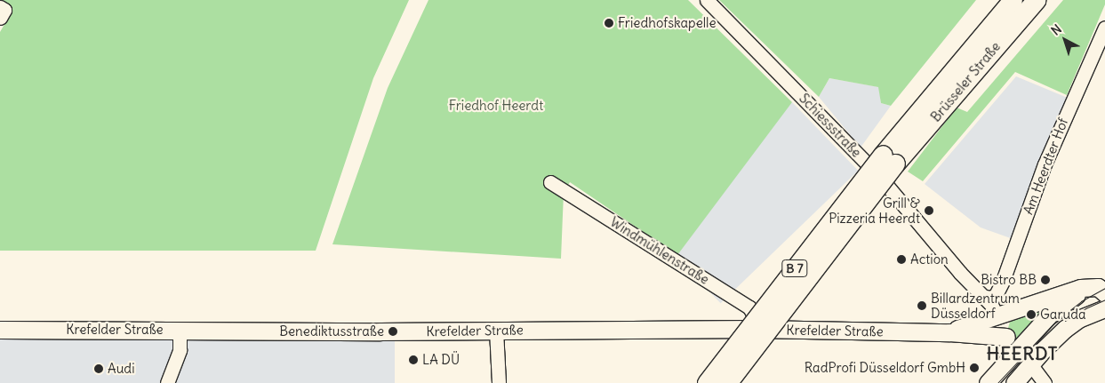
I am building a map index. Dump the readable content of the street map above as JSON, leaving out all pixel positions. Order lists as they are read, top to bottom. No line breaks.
{"streets":{"highway":["Brüsseler Straße","B 7"],"main road":["Krefelder Straße"],"street":["Schiessstraße","Am Heerdter Hof","Windmühlenstraße"]},"crossings":[["Brüsseler Straße","B 7"],["Schiessstraße","Am Heerdter Hof"],["Schiessstraße","Krefelder Straße"],["Am Heerdter Hof","Krefelder Straße"],["Windmühlenstraße","Krefelder Straße"]],"districts":["HEERDT"],"parks":["Friedhof Heerdt"],"places":["Friedhofskapelle","Grill & Pizzeria Heerdt","Action","Bistro BB","Billardzentrum Düsseldorf","Garuda","Benediktusstraße","LA DÜ","RadProfi Düsseldorf GmbH","Audi"],"north":"top left"}
